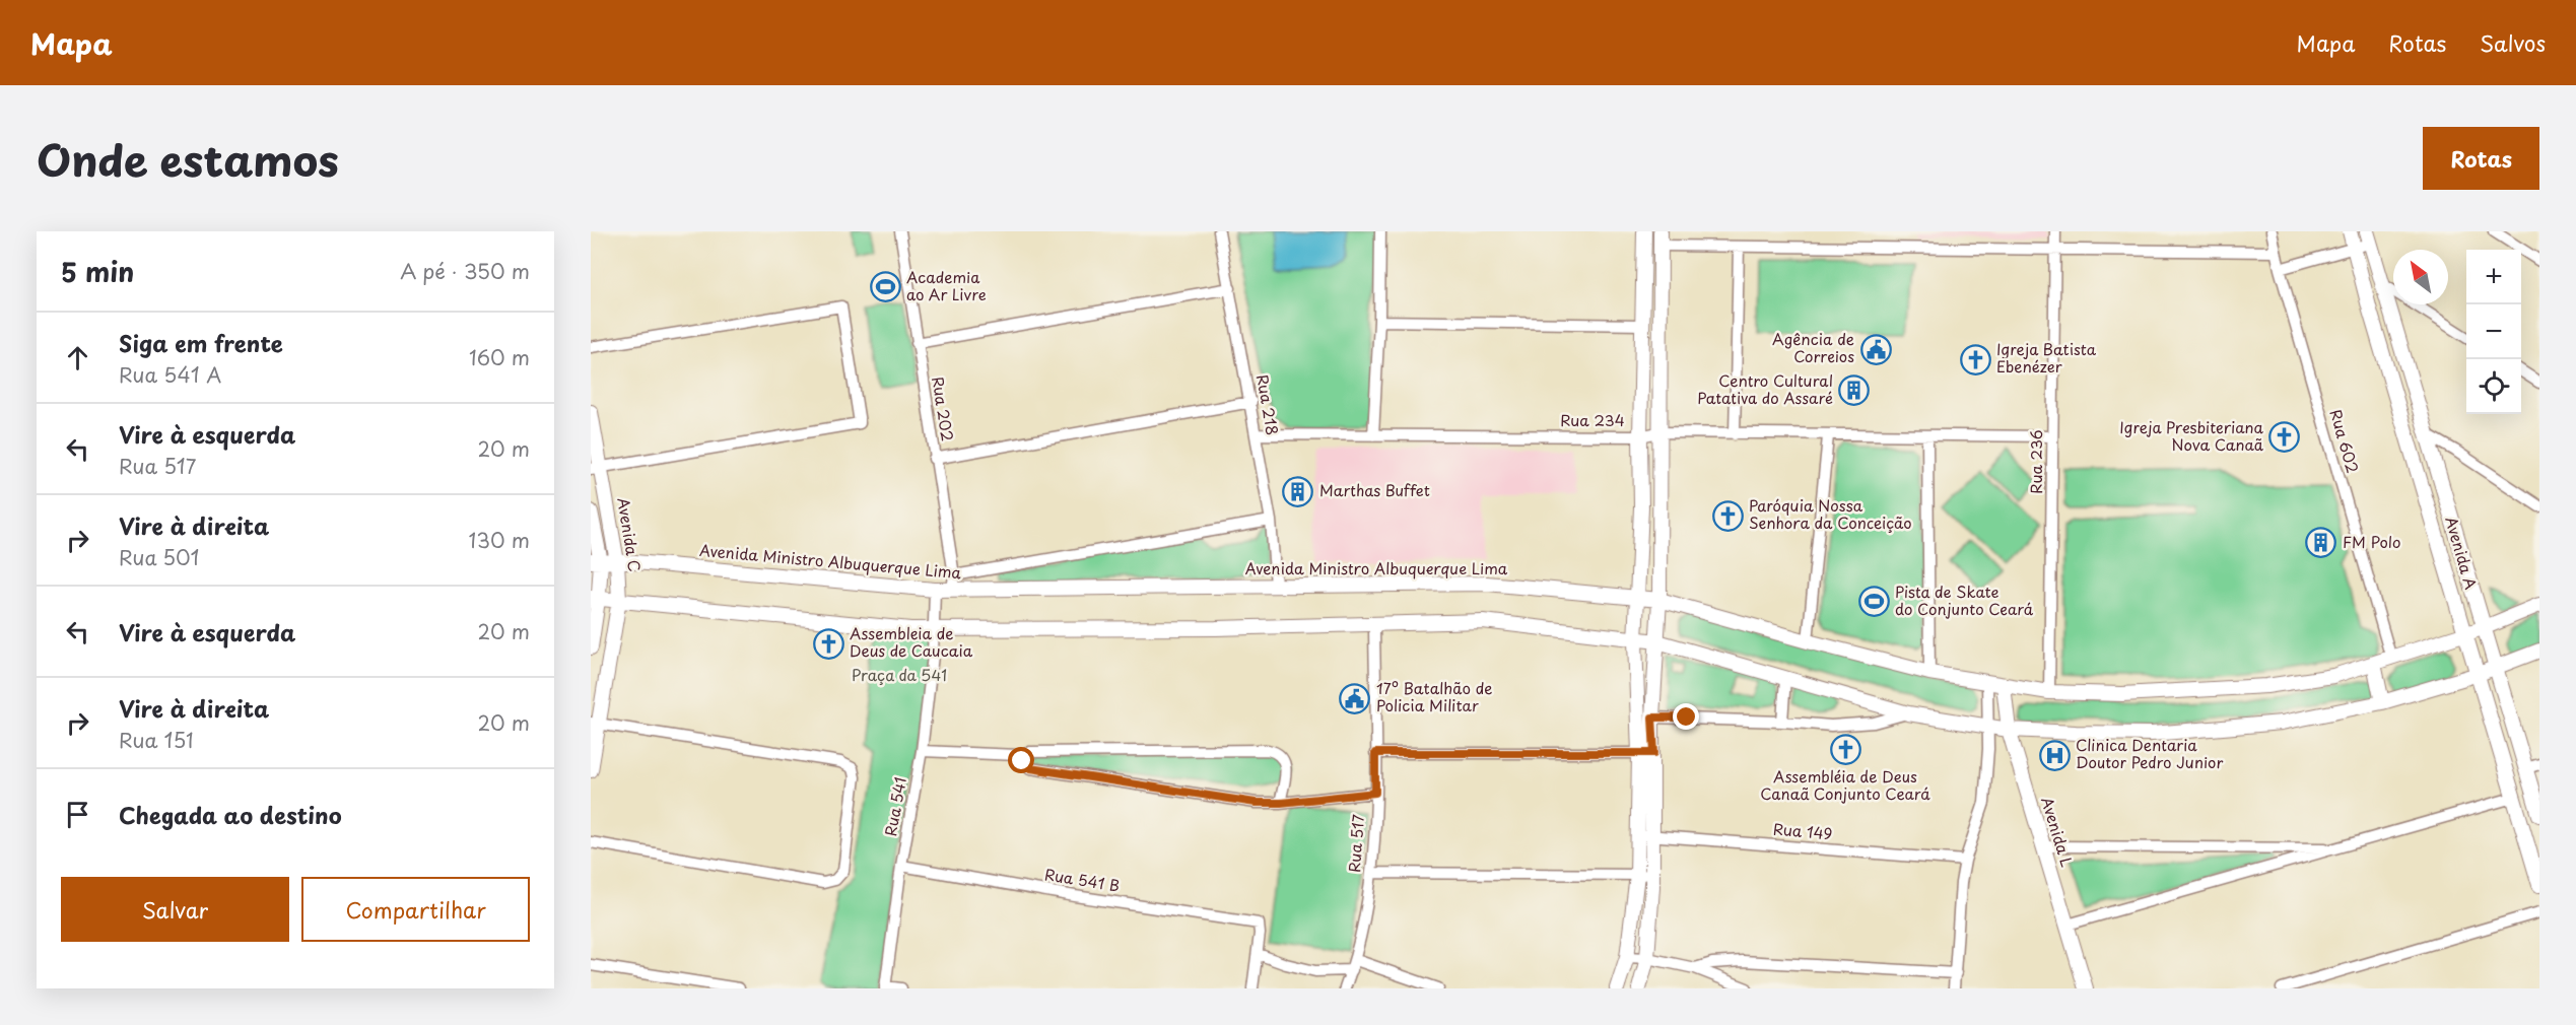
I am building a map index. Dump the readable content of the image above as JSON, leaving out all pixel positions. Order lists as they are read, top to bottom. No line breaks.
{"streets":{"street":["Rua 218","Rua 202","Rua 234","Rua 602","Rua 236","Avenida C","Avenida A","Avenida Ministro Albuquerque Lima","Rua 541","Rua 149","Avenida L","Rua 517","Rua 541 B"]},"crossings":[["Rua 218","Rua 234"],["Rua 218","Avenida Ministro Albuquerque Lima"],["Rua 202","Avenida Ministro Albuquerque Lima"],["Rua 234","Rua 236"],["Rua 602","Avenida Ministro Albuquerque Lima"],["Rua 236","Avenida Ministro Albuquerque Lima"],["Avenida C","Avenida Ministro Albuquerque Lima"],["Avenida A","Avenida Ministro Albuquerque Lima"],["Avenida Ministro Albuquerque Lima","Rua 541"],["Avenida Ministro Albuquerque Lima","Avenida L"],["Rua 541","Rua 541 B"]],"parks":["Praça da 541"],"places":{"sports":["Academia ao Ar Livre","Pista de Skate do Conjunto Ceará"],"public building":["Agência de Correios","17º Batalhão de Policia Militar"],"church":["Igreja Batista Ebenézer","Igreja Presbiteriana Nova Canaã","Paróquia Nossa Senhora da Conceição","Assembleia de Deus de Caucaia","Assembléia de Deus Canaã Conjunto Ceará"],"building":["Centro Cultural Patativa do Assaré","Marthas Buffet","FM Polo"],"hospital":["Clinica Dentaria Doutor Pedro Junior"]},"north":"top left","page":{"header":"Mapa","nav":["Mapa","Rotas","Salvos"],"title":"Onde estamos","buttons":["Rotas",["Salvar","Compartilhar"]],"heading":["5 min","A pé · 350 m"],"map_buttons":["+","−"],"list":[["Siga em frente","Rua 541 A","160 m"],["Vire à esquerda","Rua 517","20 m"],["Vire à direita","Rua 501","130 m"],["Vire à esquerda","20 m"],["Vire à direita","Rua 151","20 m"],"Chegada ao destino"]}}
